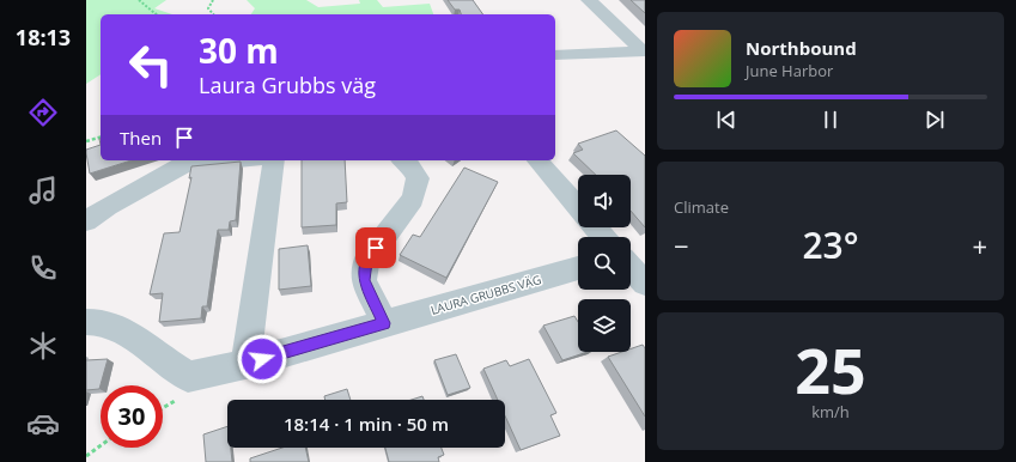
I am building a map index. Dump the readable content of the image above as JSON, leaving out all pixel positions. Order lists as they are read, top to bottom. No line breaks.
{"streets":{"street":["LAURA GRUBBS VÄG"]},"page":{"tabs":"18:13","turn":["30 m","Laura Grubbs väg"],"song":["Northbound","June Harbor"],"then":"Then","tile":["Climate",["25","km/h"]],"heat":["−","23°","+"],"limit":"30","trip":"18:14 · 1 min · 50 m"}}
